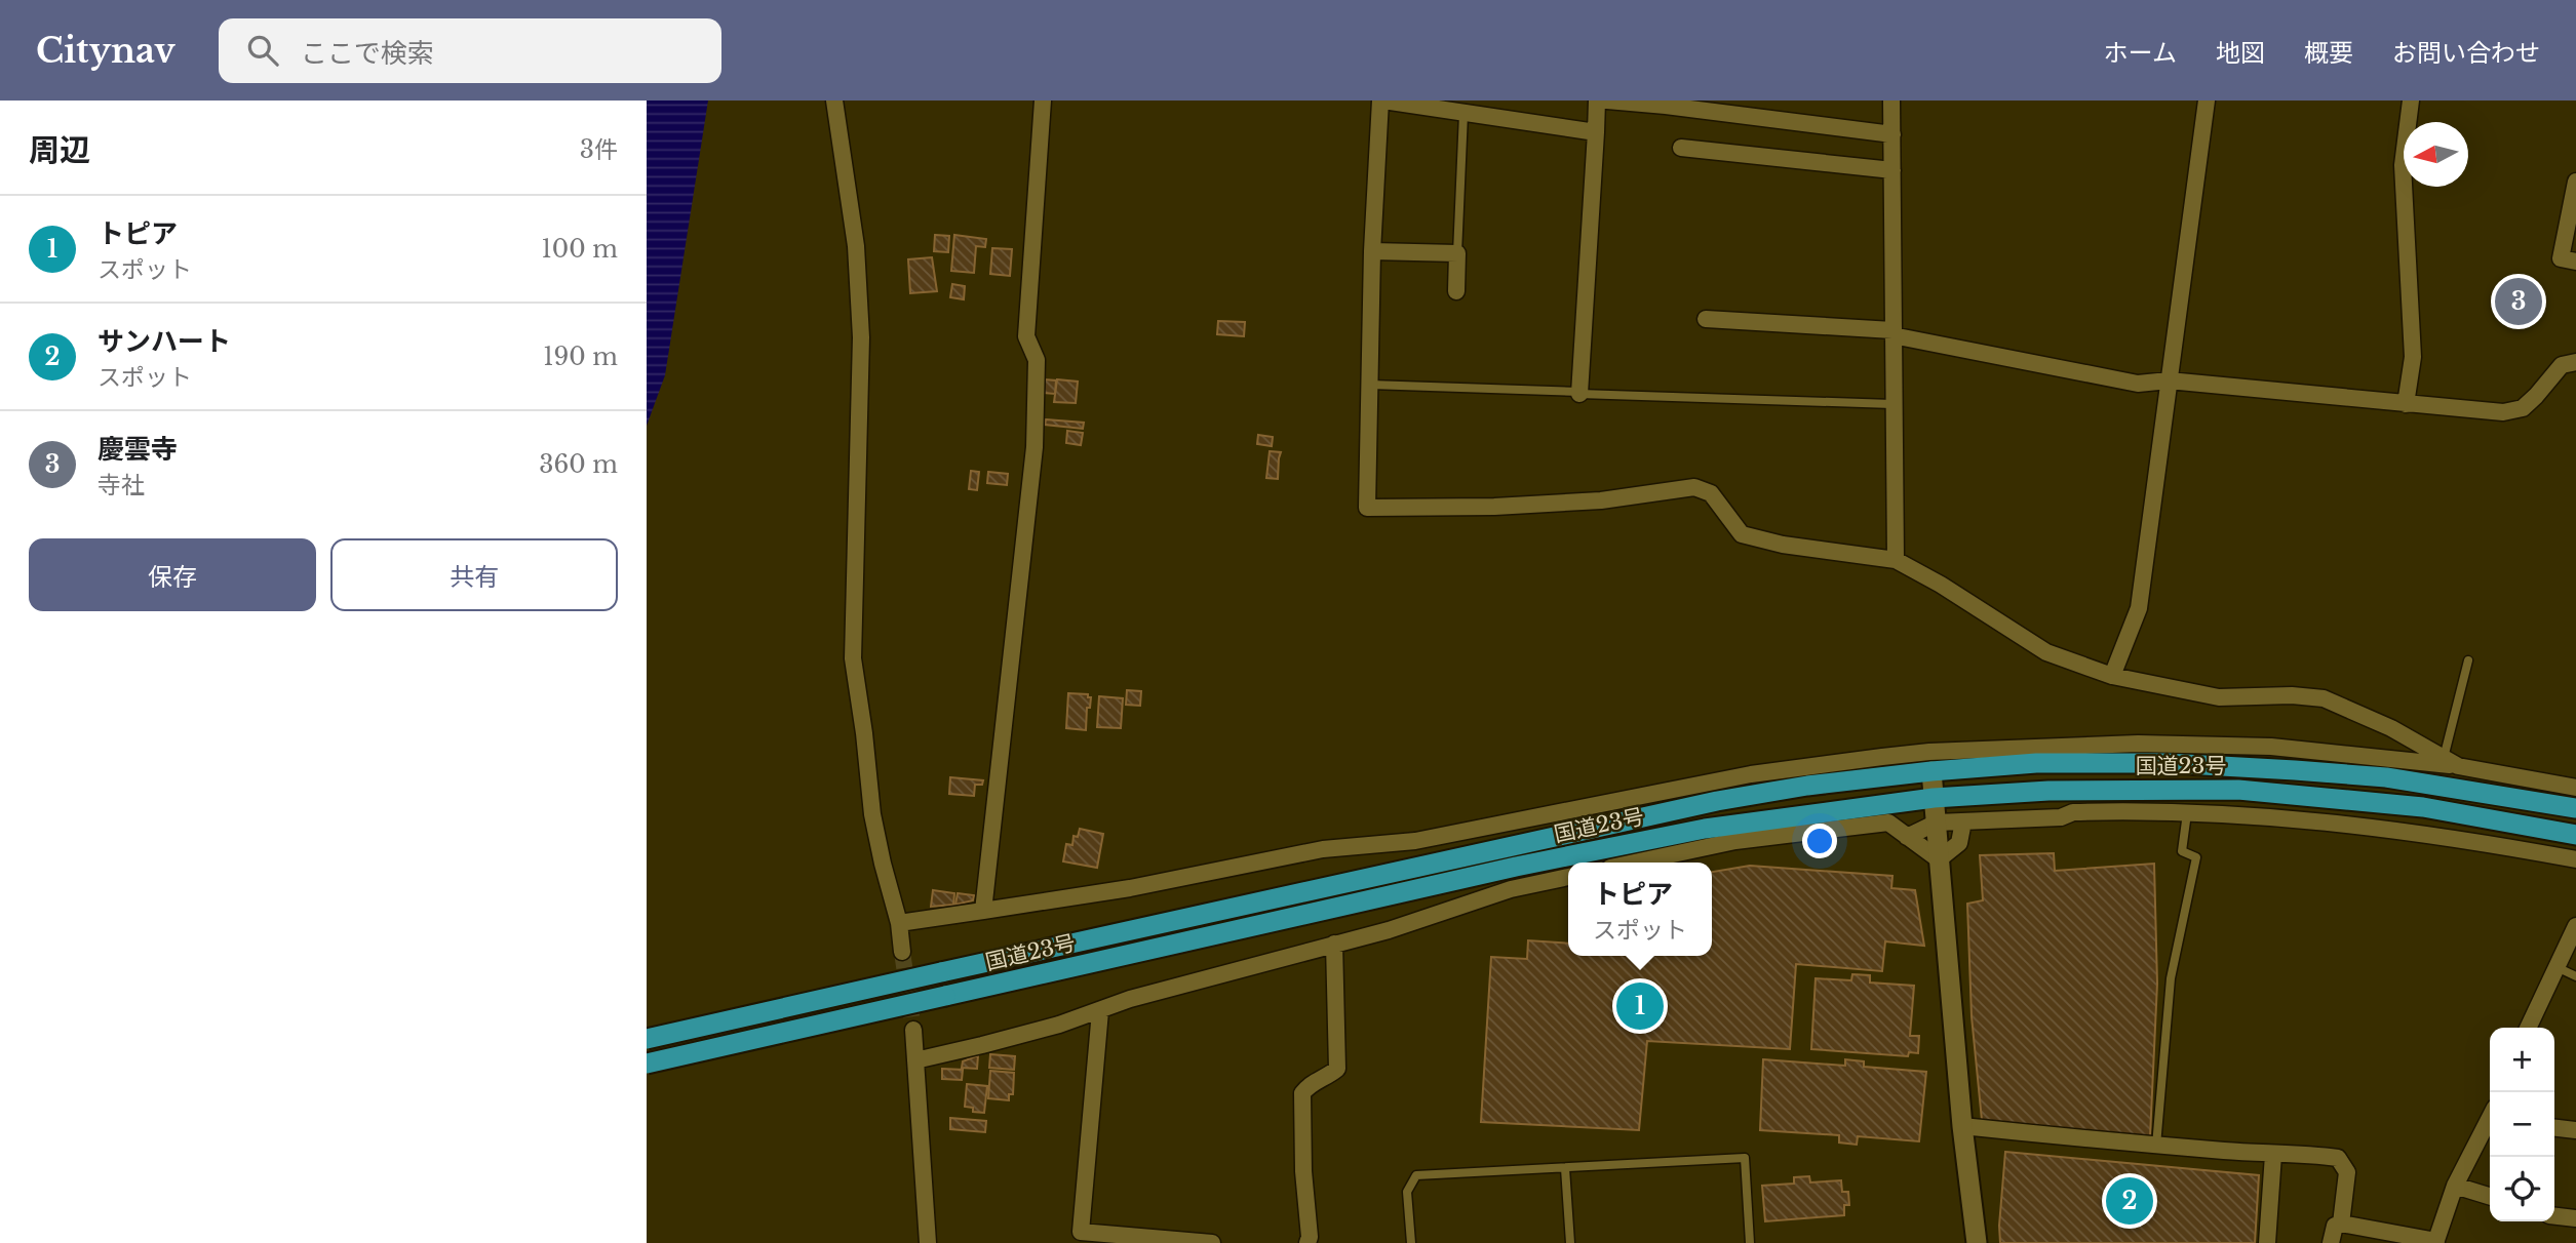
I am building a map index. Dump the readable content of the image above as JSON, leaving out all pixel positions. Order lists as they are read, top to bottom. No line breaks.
{"streets":{"highway":["国道23号"]},"north":"left","page":{"header":"Citynav","search":"ここで検索","nav":["ホーム","地図","概要","お問い合わせ"],"heading":["周辺","3件"],"list":[{"mark":"1","name":"トピア","note":"スポット","value":"100 m"},{"mark":"2","name":"サンハート","note":"スポット","value":"190 m"},{"mark":"3","name":"慶雲寺","note":"寺社","value":"360 m"}],"pins":["3","1","2"],"buttons":["保存","共有"],"popup":["トピア","スポット"],"map_buttons":["+","−"]}}
